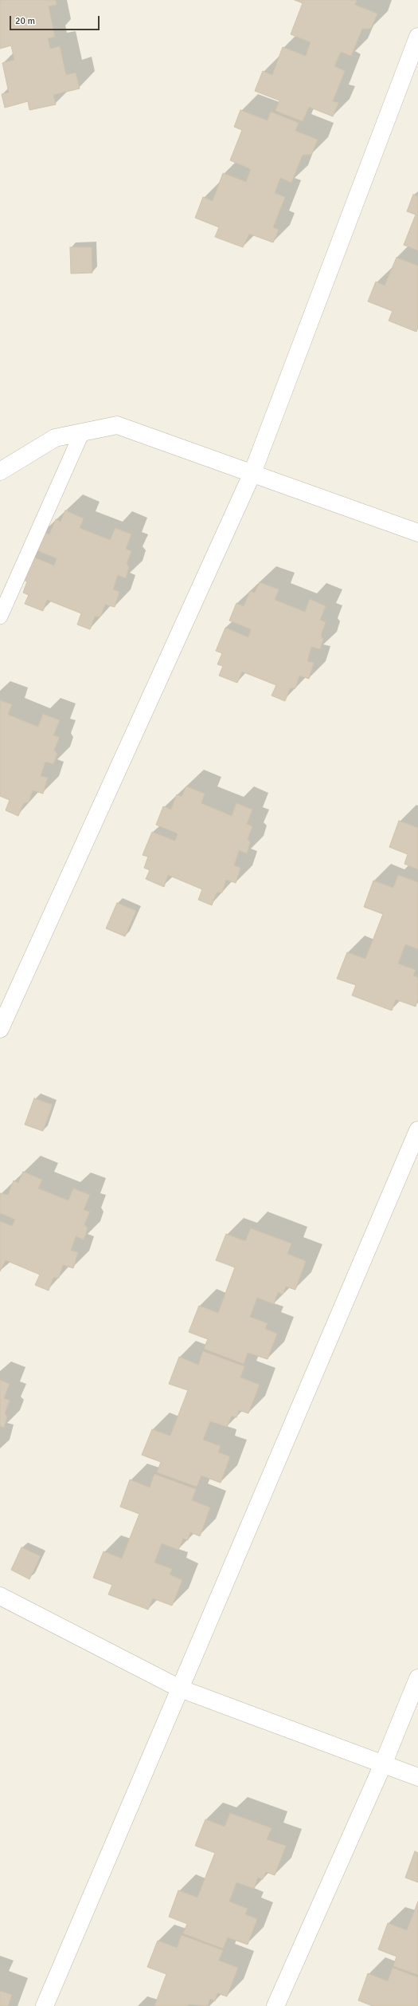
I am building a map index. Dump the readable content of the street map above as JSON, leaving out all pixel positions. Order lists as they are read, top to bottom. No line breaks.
{"scale_bar":"20 m"}
